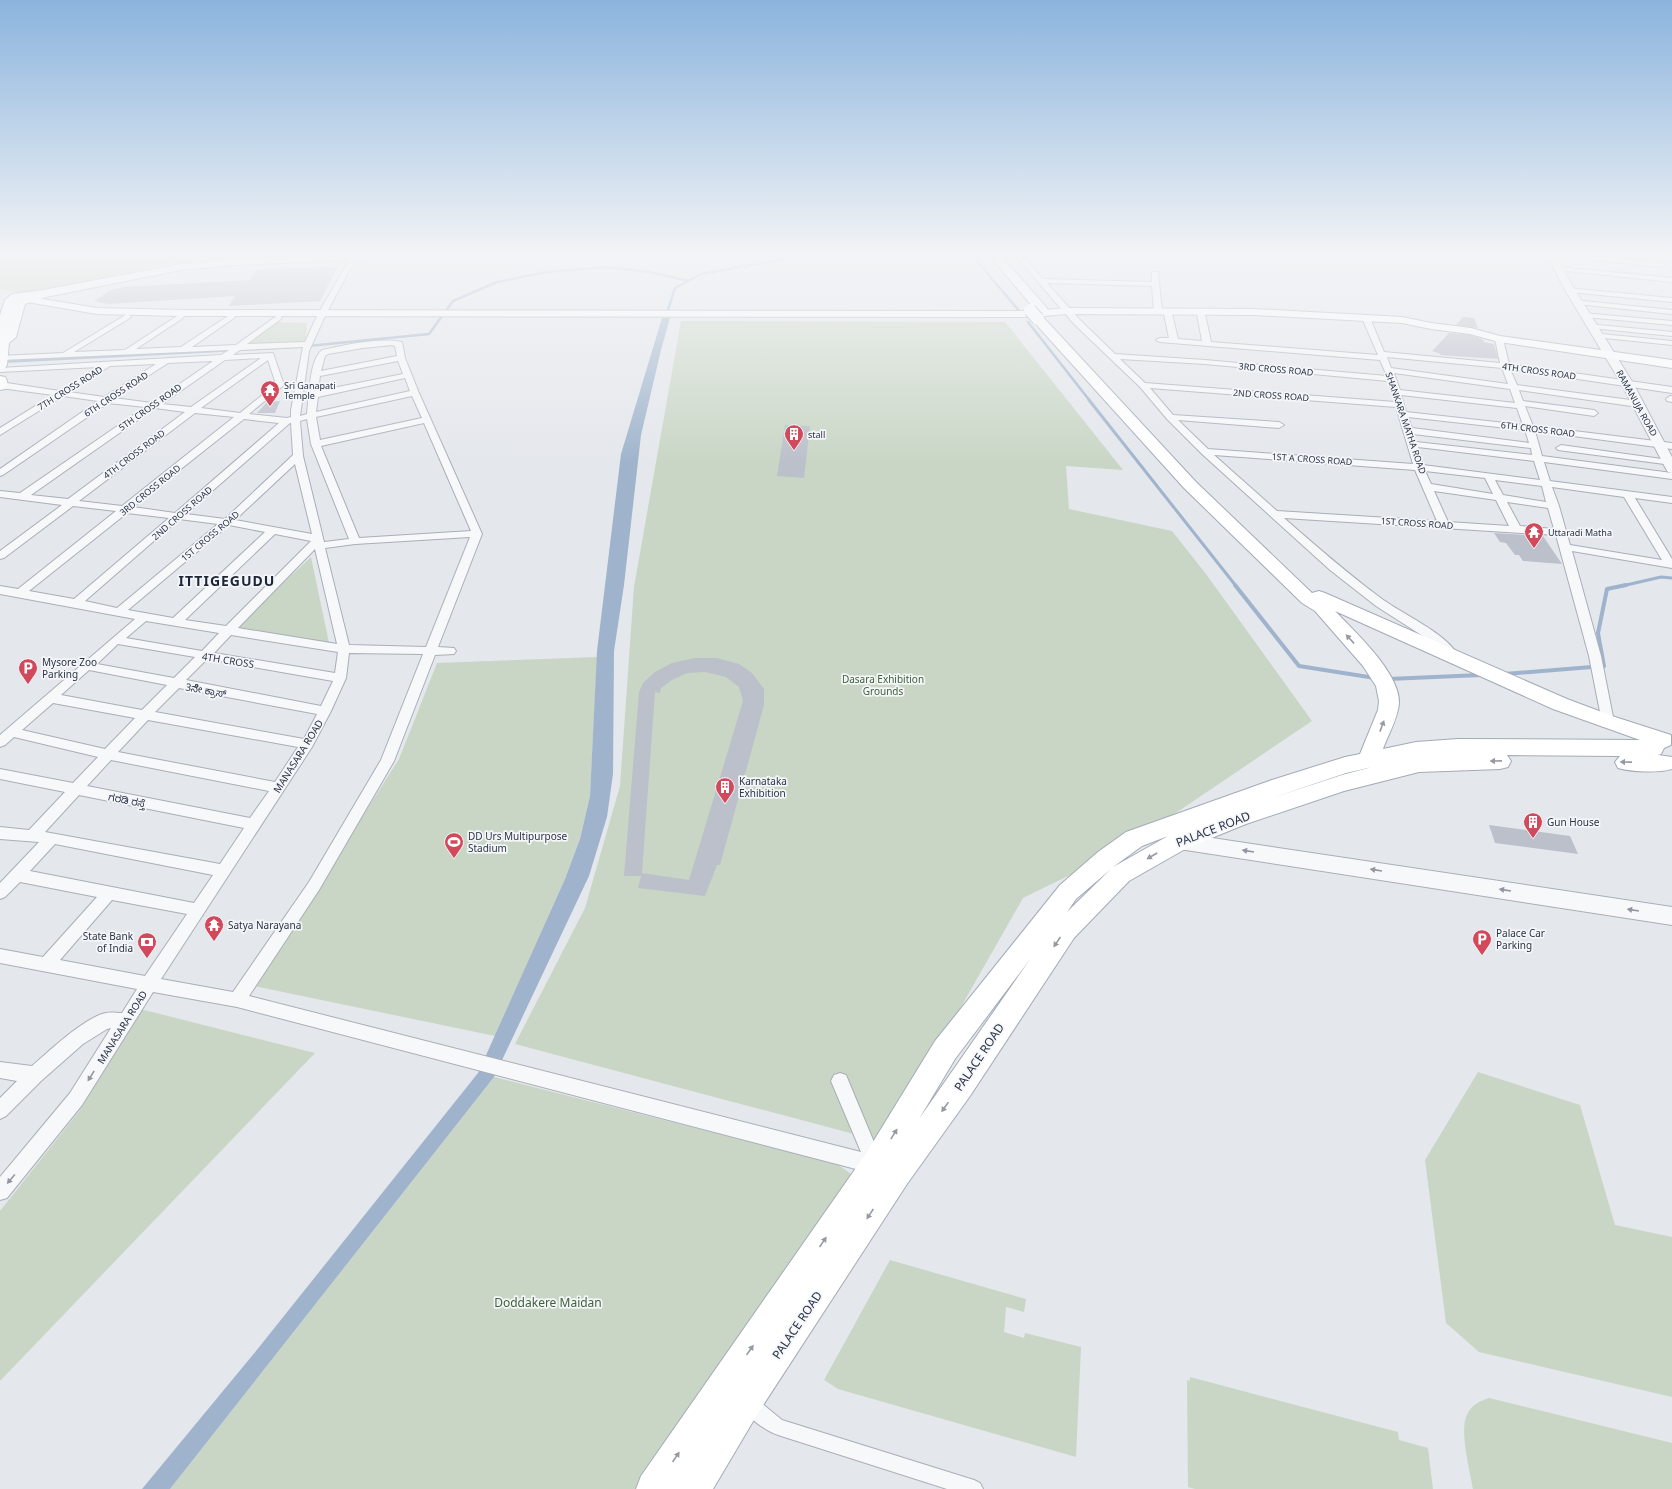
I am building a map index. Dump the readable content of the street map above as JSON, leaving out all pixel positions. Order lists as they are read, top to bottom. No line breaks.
{"streets":{"main road":["PALACE ROAD"],"street":["3RD CROSS ROAD","4TH CROSS ROAD","7TH CROSS ROAD","6TH CROSS ROAD","2ND CROSS ROAD","RAMANUJA ROAD","5TH CROSS ROAD","SHANKARA MATHA ROAD","1ST A CROSS ROAD","1ST CROSS ROAD","4TH CROSS","3ನೆೇ ಕ್ರಾಸ್","MANASARA ROAD","ಗರಡಿ ರಸ್ತೆ"]},"crossings":[["3RD CROSS ROAD","4TH CROSS ROAD"],["3RD CROSS ROAD","SHANKARA MATHA ROAD"],["4TH CROSS ROAD","RAMANUJA ROAD"],["4TH CROSS ROAD","SHANKARA MATHA ROAD"],["6TH CROSS ROAD","2ND CROSS ROAD"],["6TH CROSS ROAD","RAMANUJA ROAD"],["6TH CROSS ROAD","SHANKARA MATHA ROAD"],["2ND CROSS ROAD","SHANKARA MATHA ROAD"],["2ND CROSS ROAD","MANASARA ROAD"],["SHANKARA MATHA ROAD","1ST A CROSS ROAD"],["SHANKARA MATHA ROAD","1ST CROSS ROAD"],["1ST CROSS ROAD","MANASARA ROAD"],["4TH CROSS","MANASARA ROAD"],["3ನೆೇ ಕ್ರಾಸ್","MANASARA ROAD"],["MANASARA ROAD","ಗರಡಿ ರಸ್ತೆ"]],"districts":["ITTIGEGUDU"],"parks":["Dasara Exhibition Grounds","Doddakere Maidan"],"places":{"temple":["Sri Ganapati Temple","Uttaradi Matha","Satya Narayana"],"building":["stall","Karnataka Exhibition","Gun House"],"parking":["Mysore Zoo Parking","Palace Car Parking"],"sports":["DD Urs Multipurpose Stadium"],"bank":["State Bank of India"]}}
